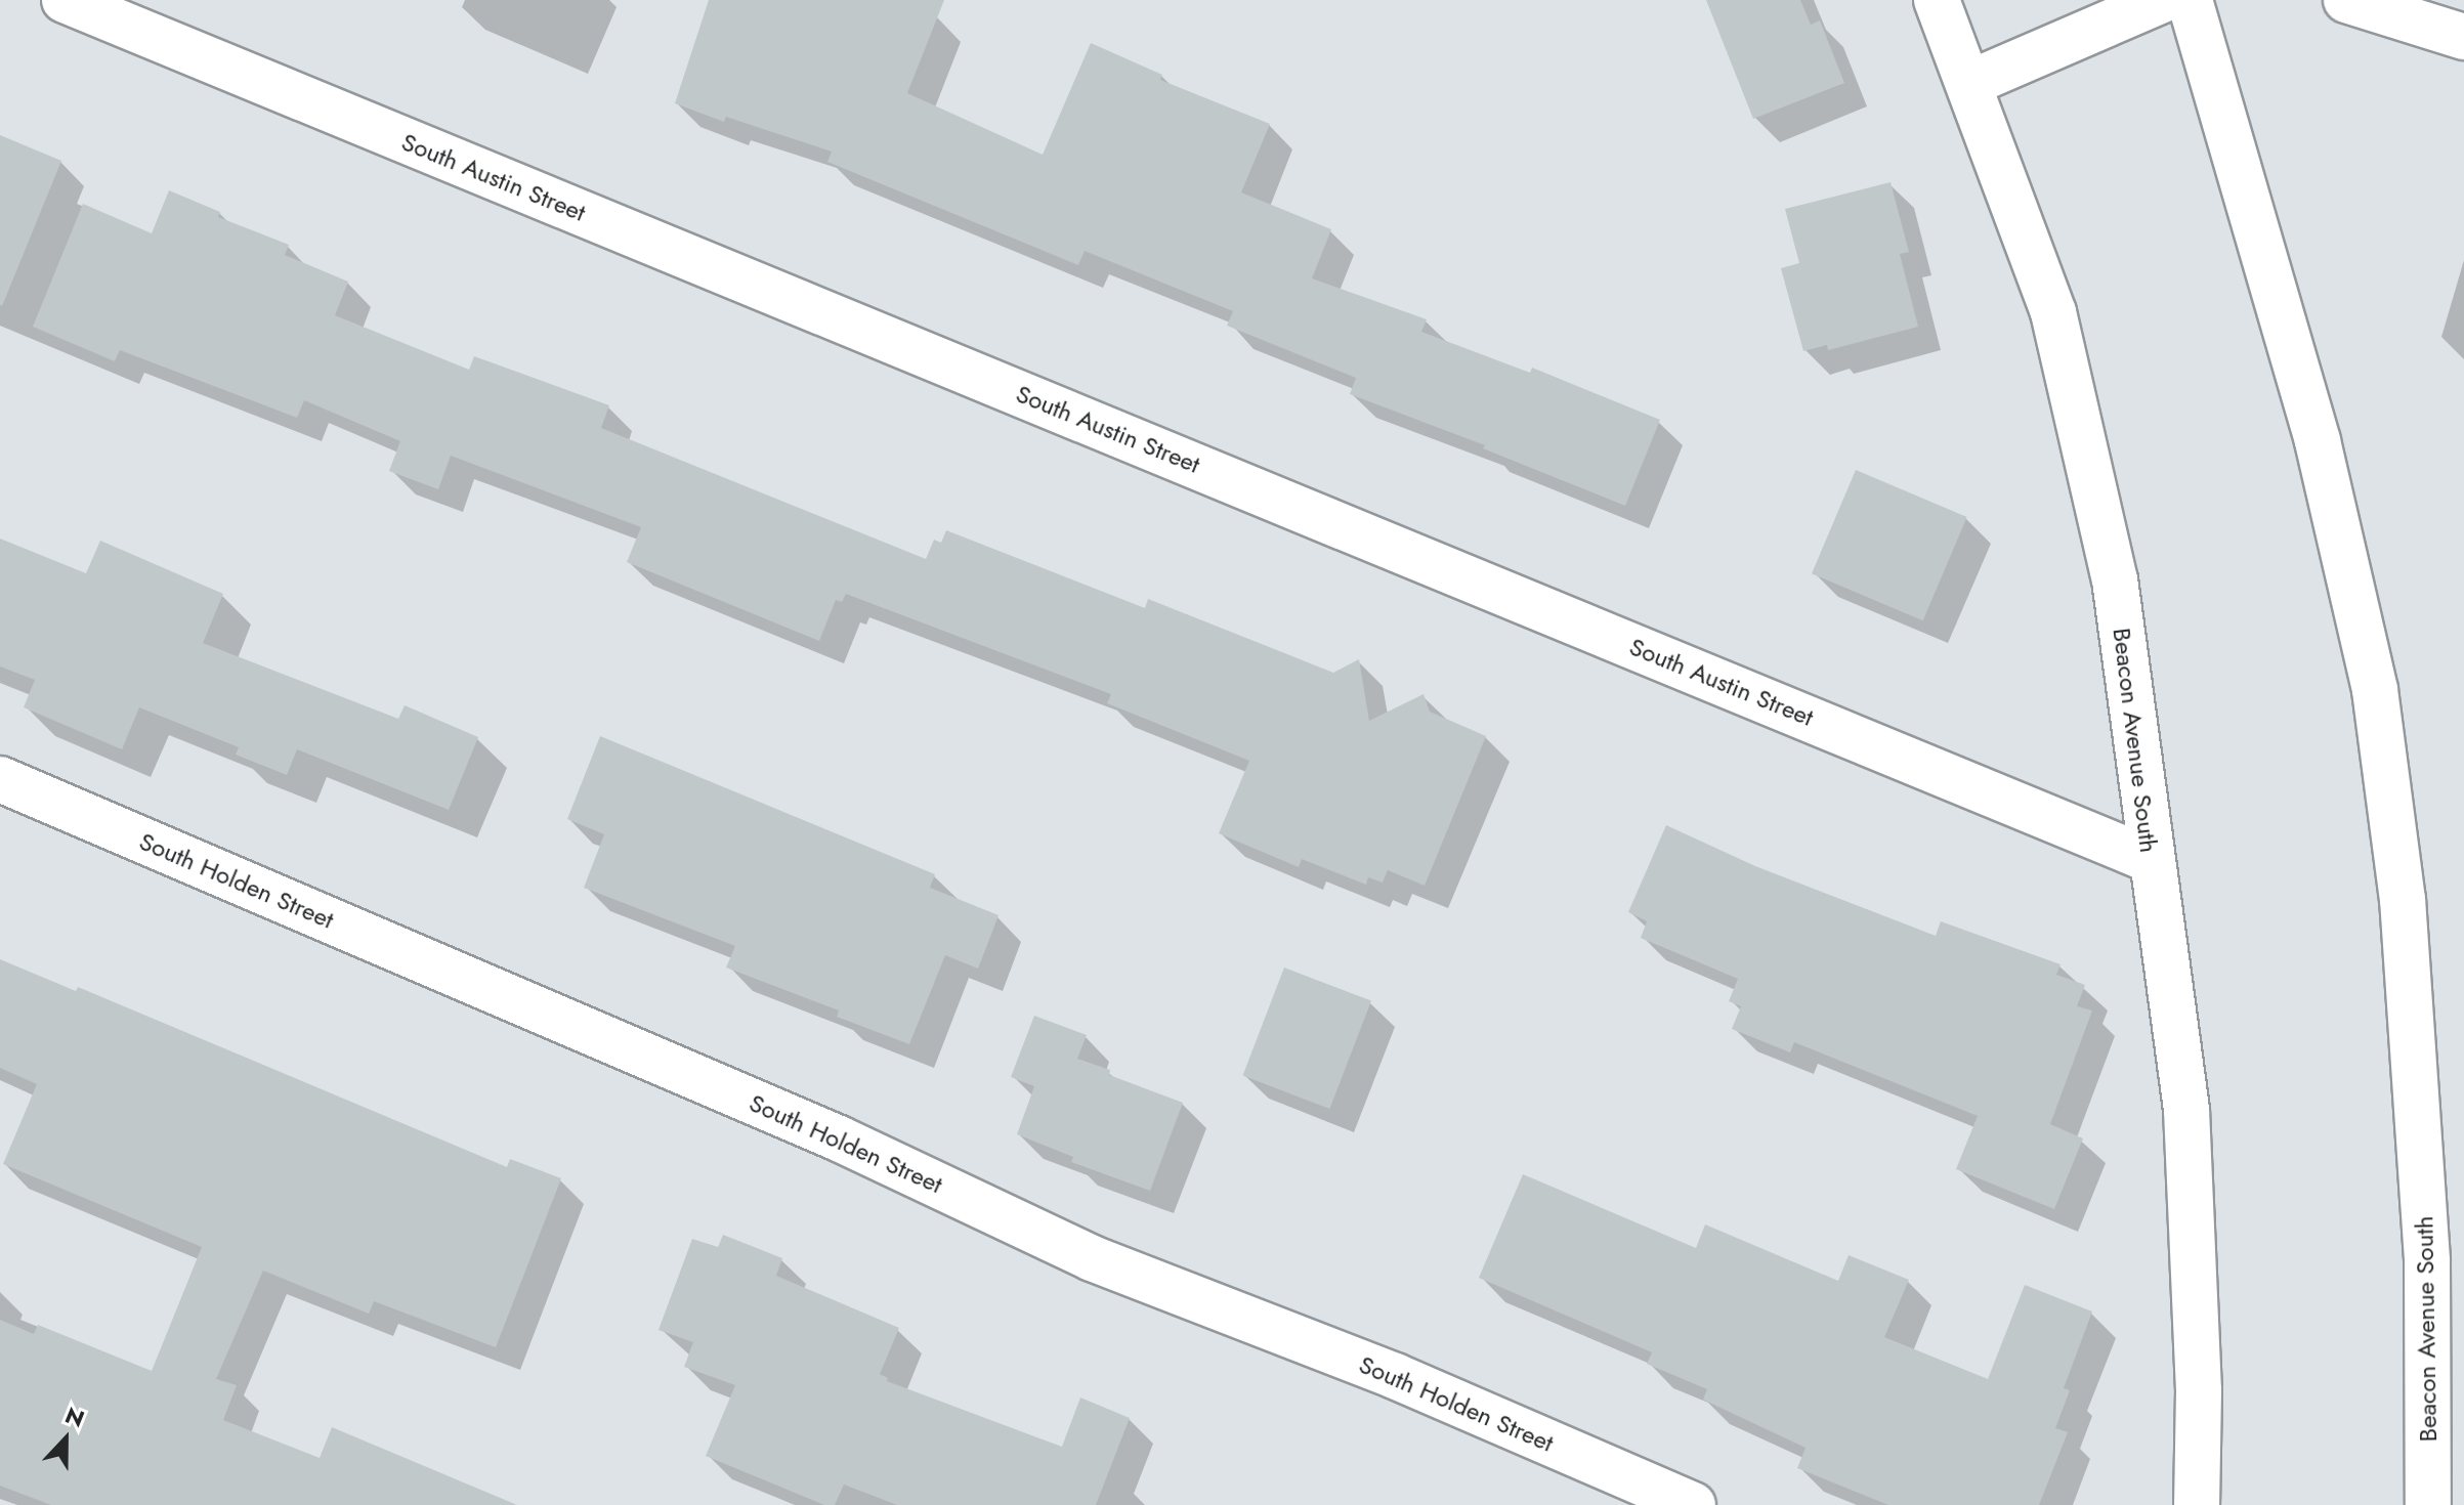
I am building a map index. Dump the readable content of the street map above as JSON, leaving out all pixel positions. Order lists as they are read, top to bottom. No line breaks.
{"streets":{"street":["South Austin Street","Beacon Avenue South","South Holden Street"]},"crossings":[["South Austin Street","Beacon Avenue South"]],"north":"top"}
